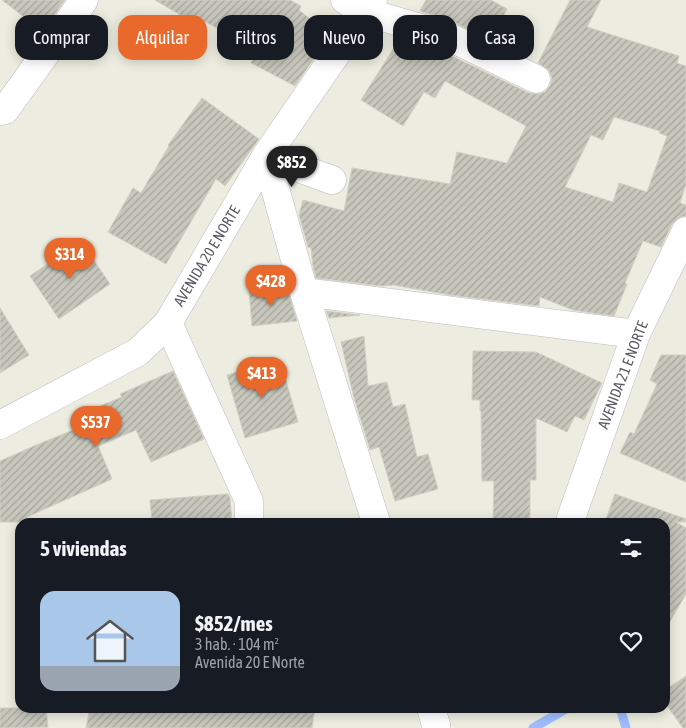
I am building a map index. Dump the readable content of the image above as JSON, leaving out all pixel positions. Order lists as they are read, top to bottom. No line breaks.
{"streets":{"street":["AVENIDA 20 E NORTE","AVENIDA 21 E NORTE"]},"page":{"chip":["Comprar","Alquilar","Filtros","Nuevo","Piso","Casa"],"price":["$852","$314","$428","$413","$537"],"heading":"5 viviendas","list":[{"name":"$852/mes","note":"3 hab. · 104 m² · Avenida 20 E Norte"}]}}
